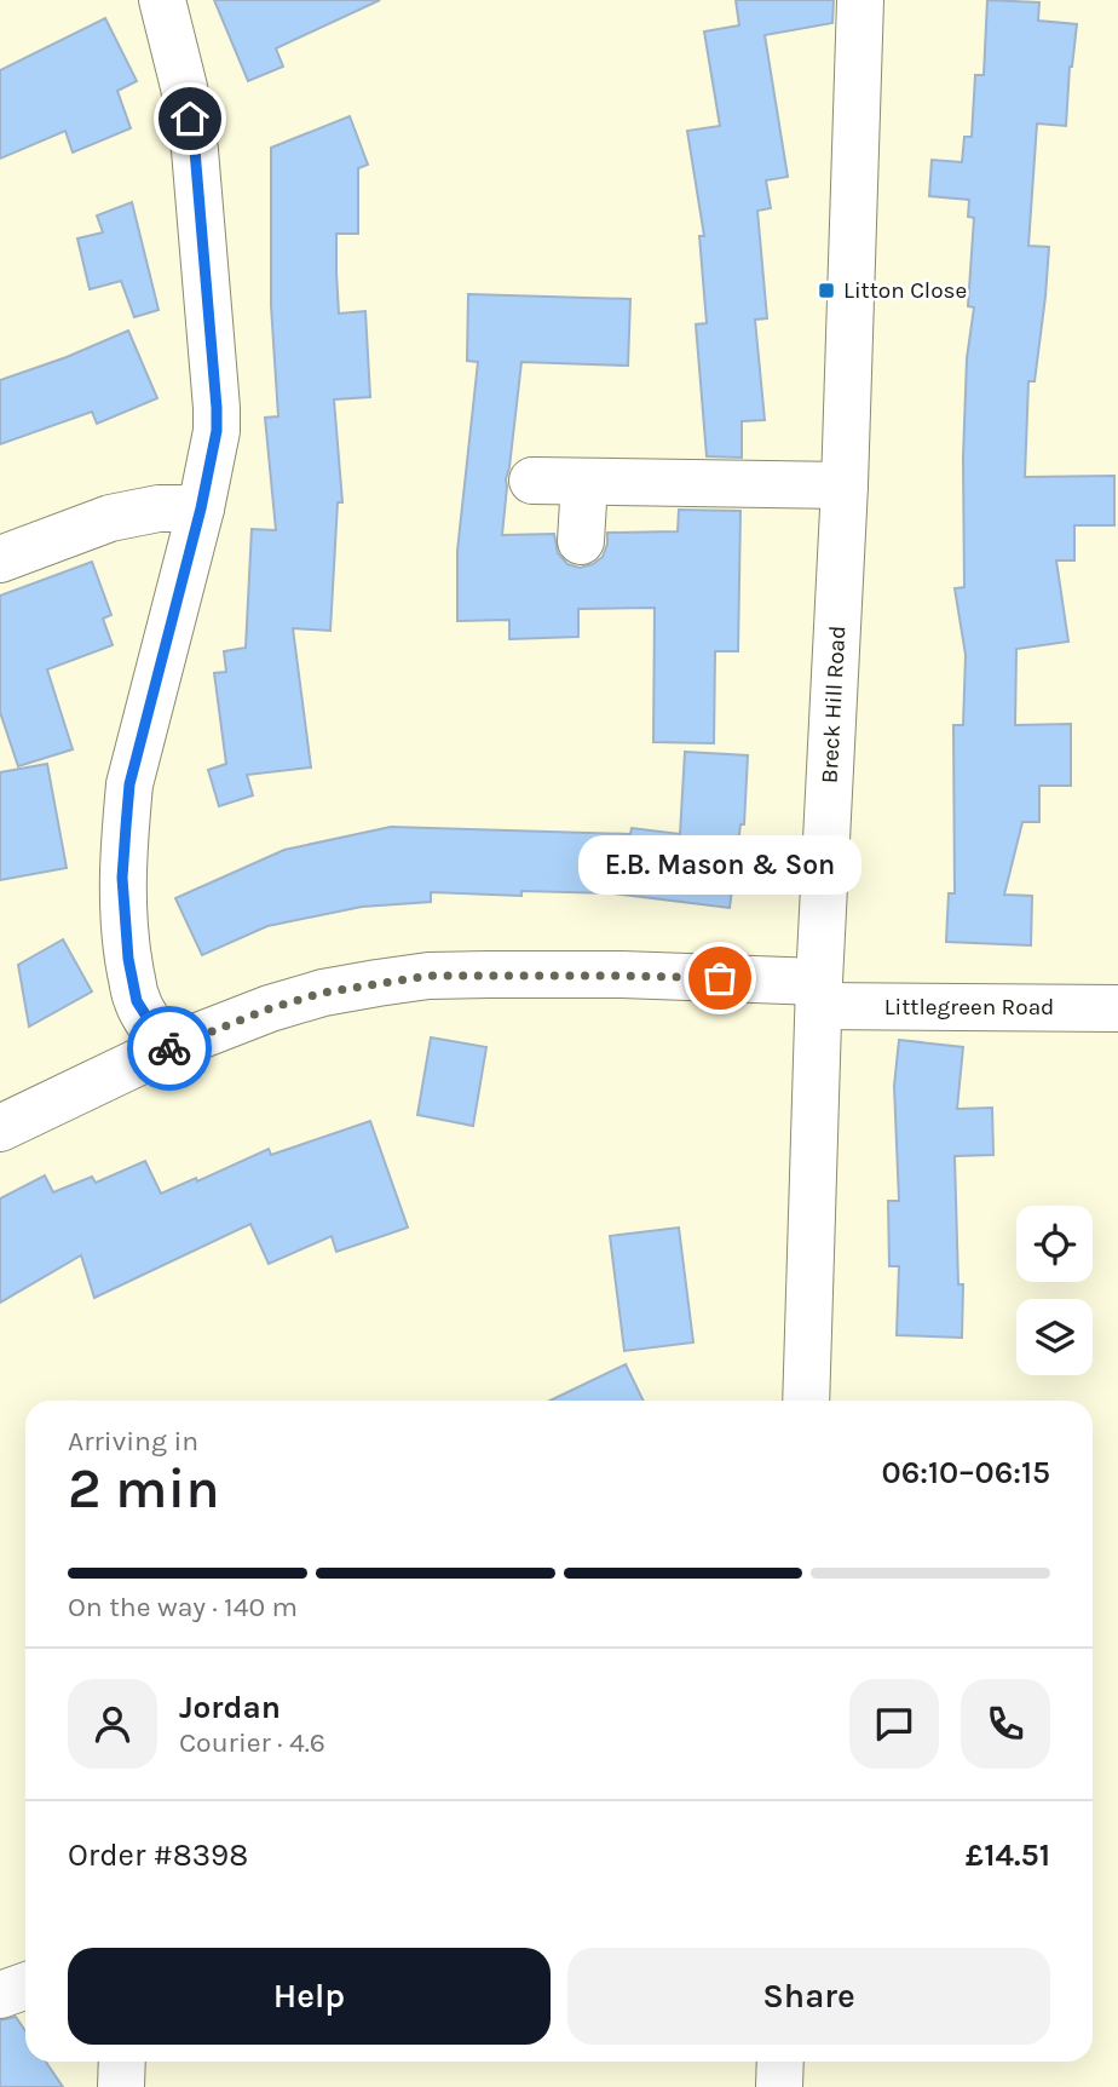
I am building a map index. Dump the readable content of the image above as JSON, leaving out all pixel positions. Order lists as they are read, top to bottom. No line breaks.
{"streets":{"street":["Breck Hill Road","Littlegreen Road"]},"crossings":[["Breck Hill Road","Littlegreen Road"]],"places":{"transit":["Litton Close"],"other":["E.B. Mason & Son"]},"page":{"bubble":"E.B. Mason & Son","heading":["2 min","Arriving in","06:10–06:15"],"panel":["Jordan","Courier · 4.6","Order #8398","£14.51"],"bar":"On the way · 140 m","buttons":["Help","Share"]}}
